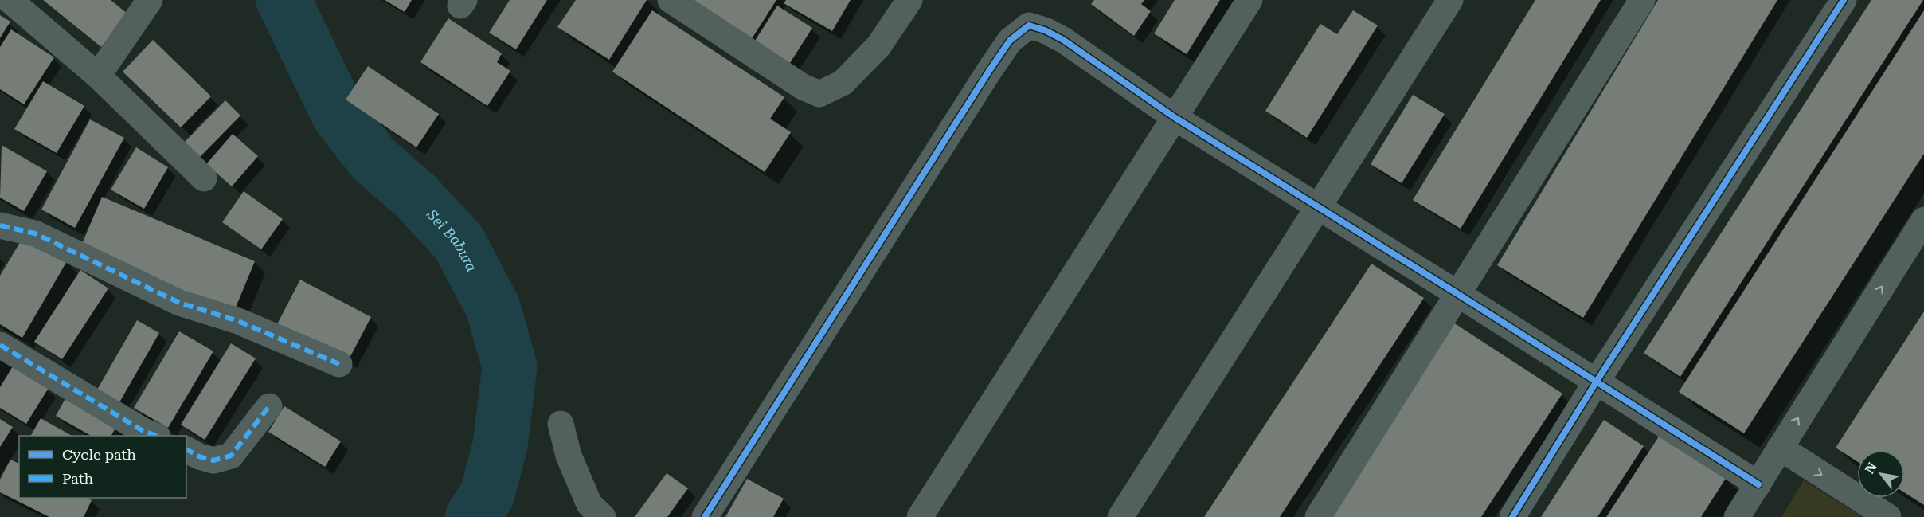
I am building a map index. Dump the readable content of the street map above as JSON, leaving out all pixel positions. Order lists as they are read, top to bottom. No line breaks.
{"water":["Sei Babura"],"legend":["Cycle path","Path"],"north":"top left"}
